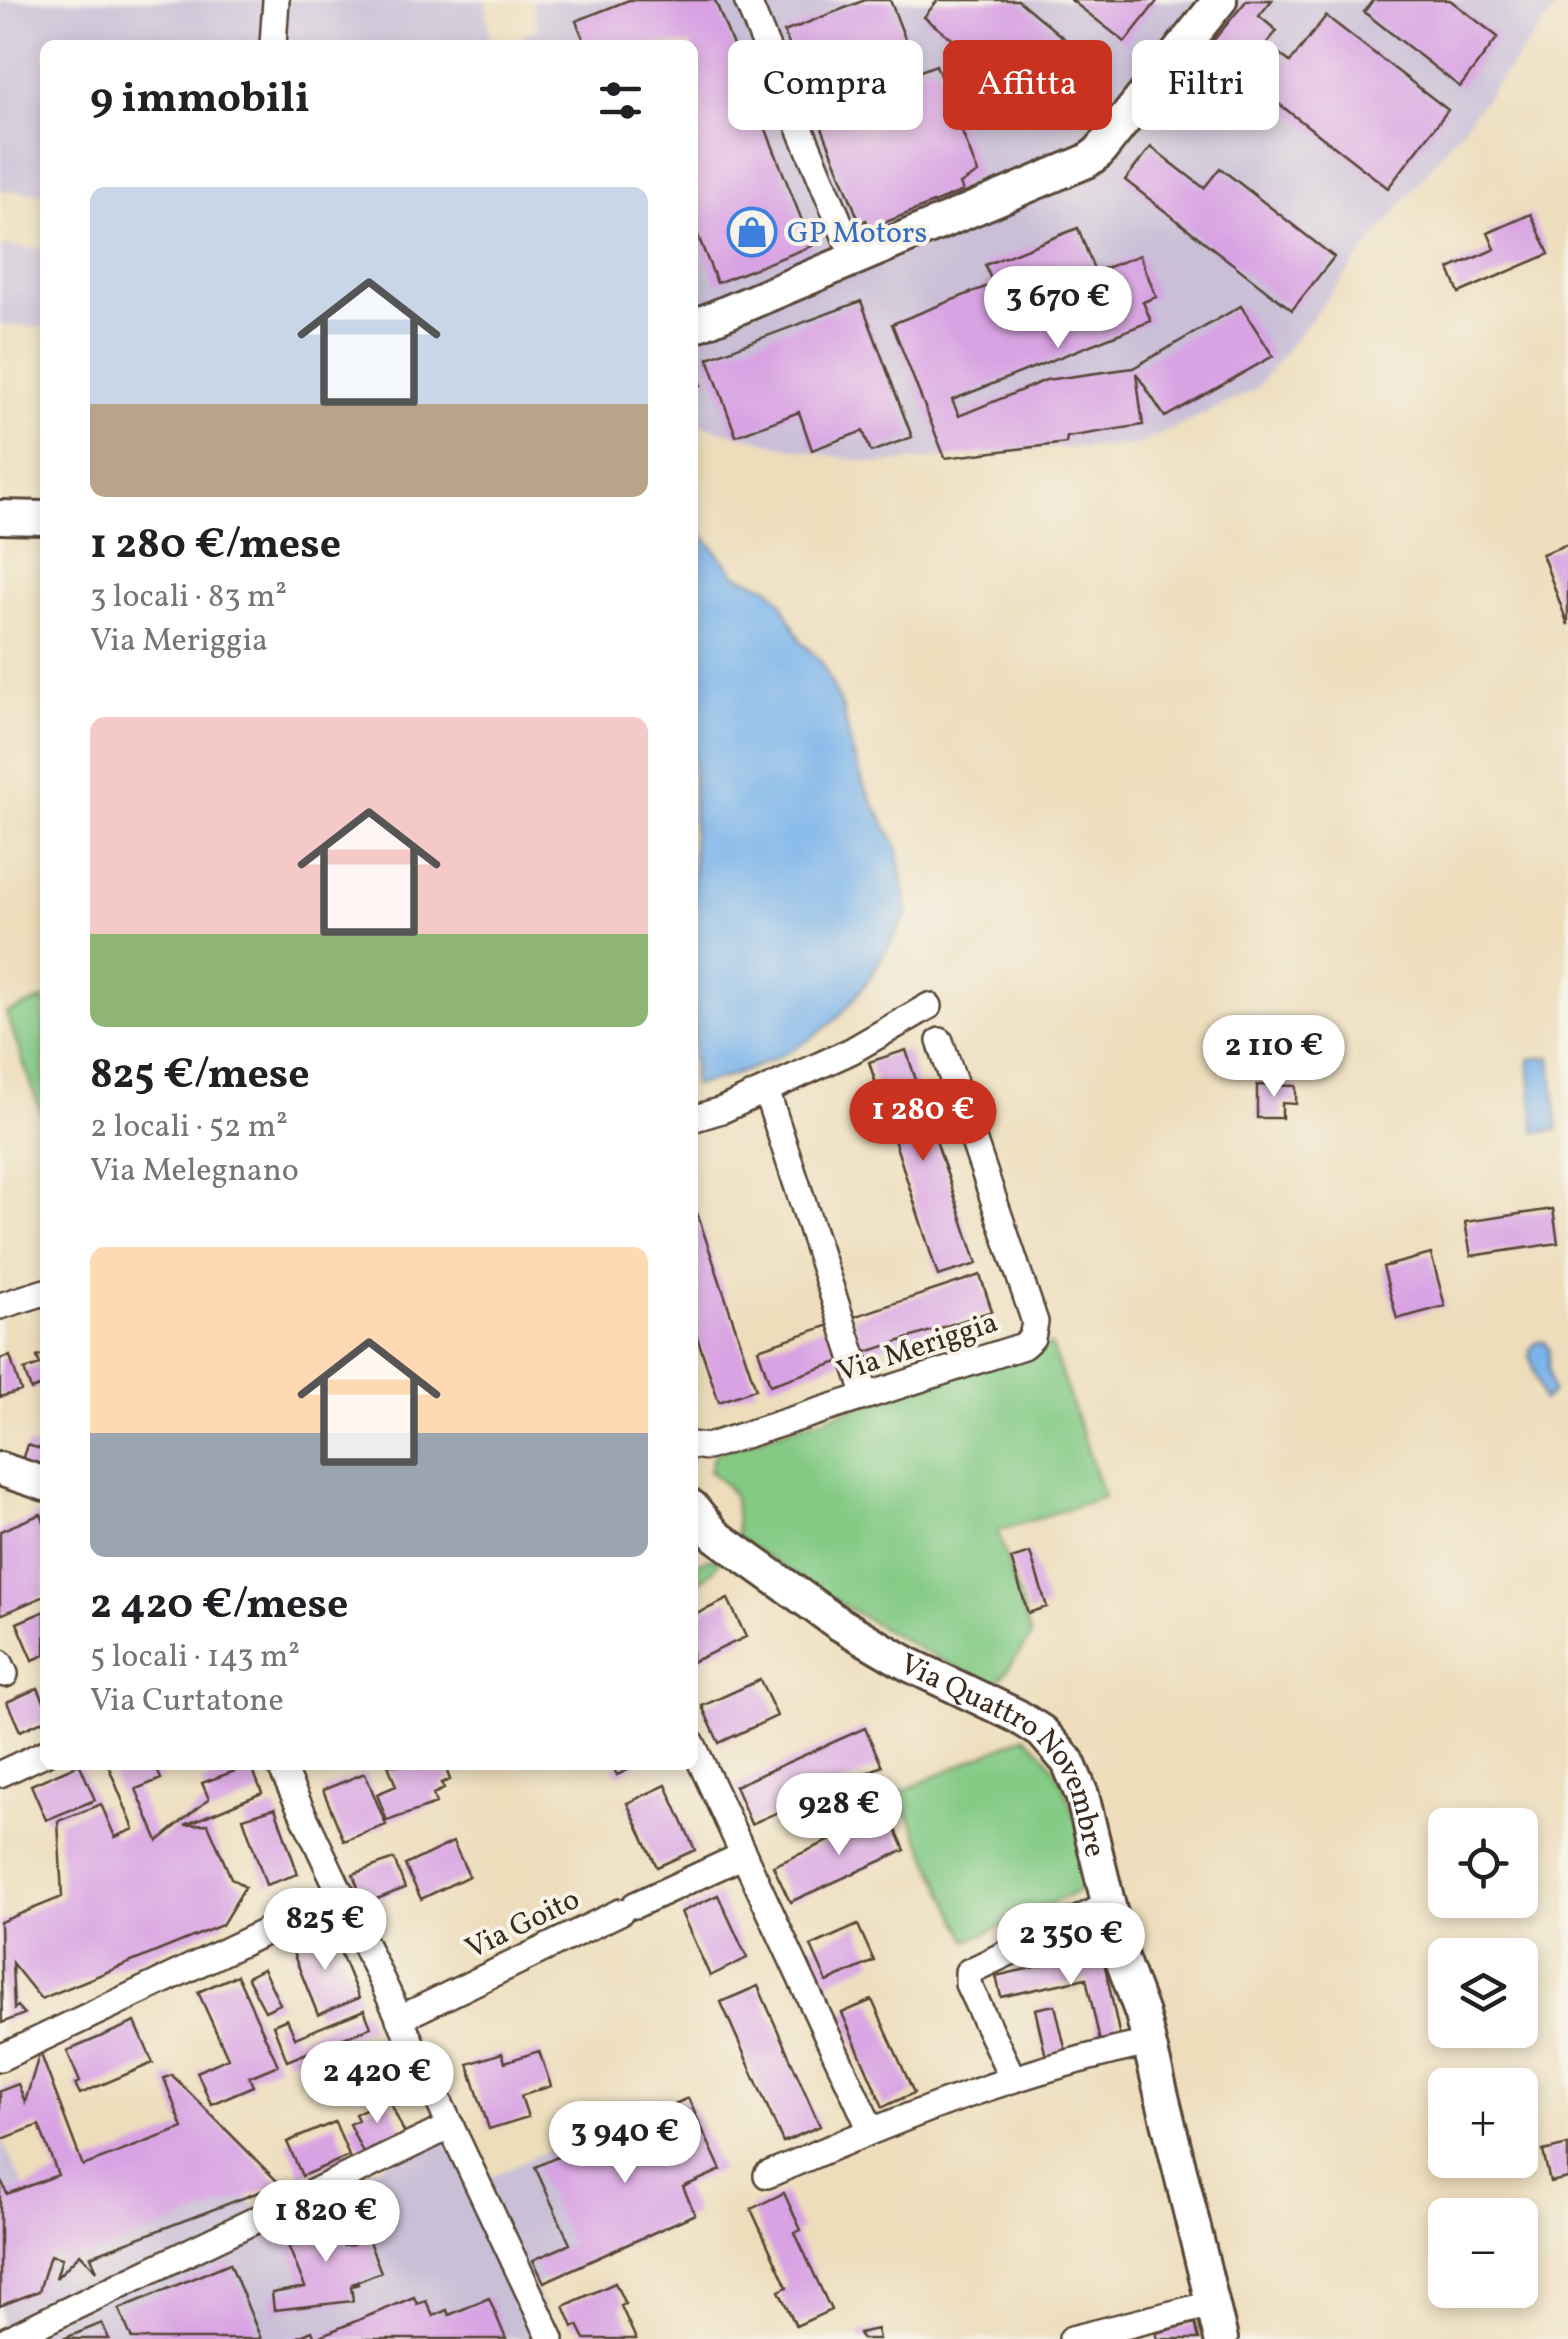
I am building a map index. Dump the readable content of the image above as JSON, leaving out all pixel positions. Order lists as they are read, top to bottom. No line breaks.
{"streets":{"street":["Via Meriggia","Via Quattro Novembre","Via Goito"]},"places":{"shop":["GP Motors"]},"page":{"chip":["Compra","Affitta","Filtri"],"heading":"9 immobili","list":[{"name":"1 280 €/mese","note":"3 locali · 83 m² · Via Meriggia"},{"name":"825 €/mese","note":"2 locali · 52 m² · Via Melegnano"},{"name":"2 420 €/mese","note":"5 locali · 143 m² · Via Curtatone"}],"price":["3 670 €","2 110 €","1 280 €","928 €","825 €","2 350 €","2 420 €","3 940 €","1 820 €"],"map_buttons":["+","−"]}}
